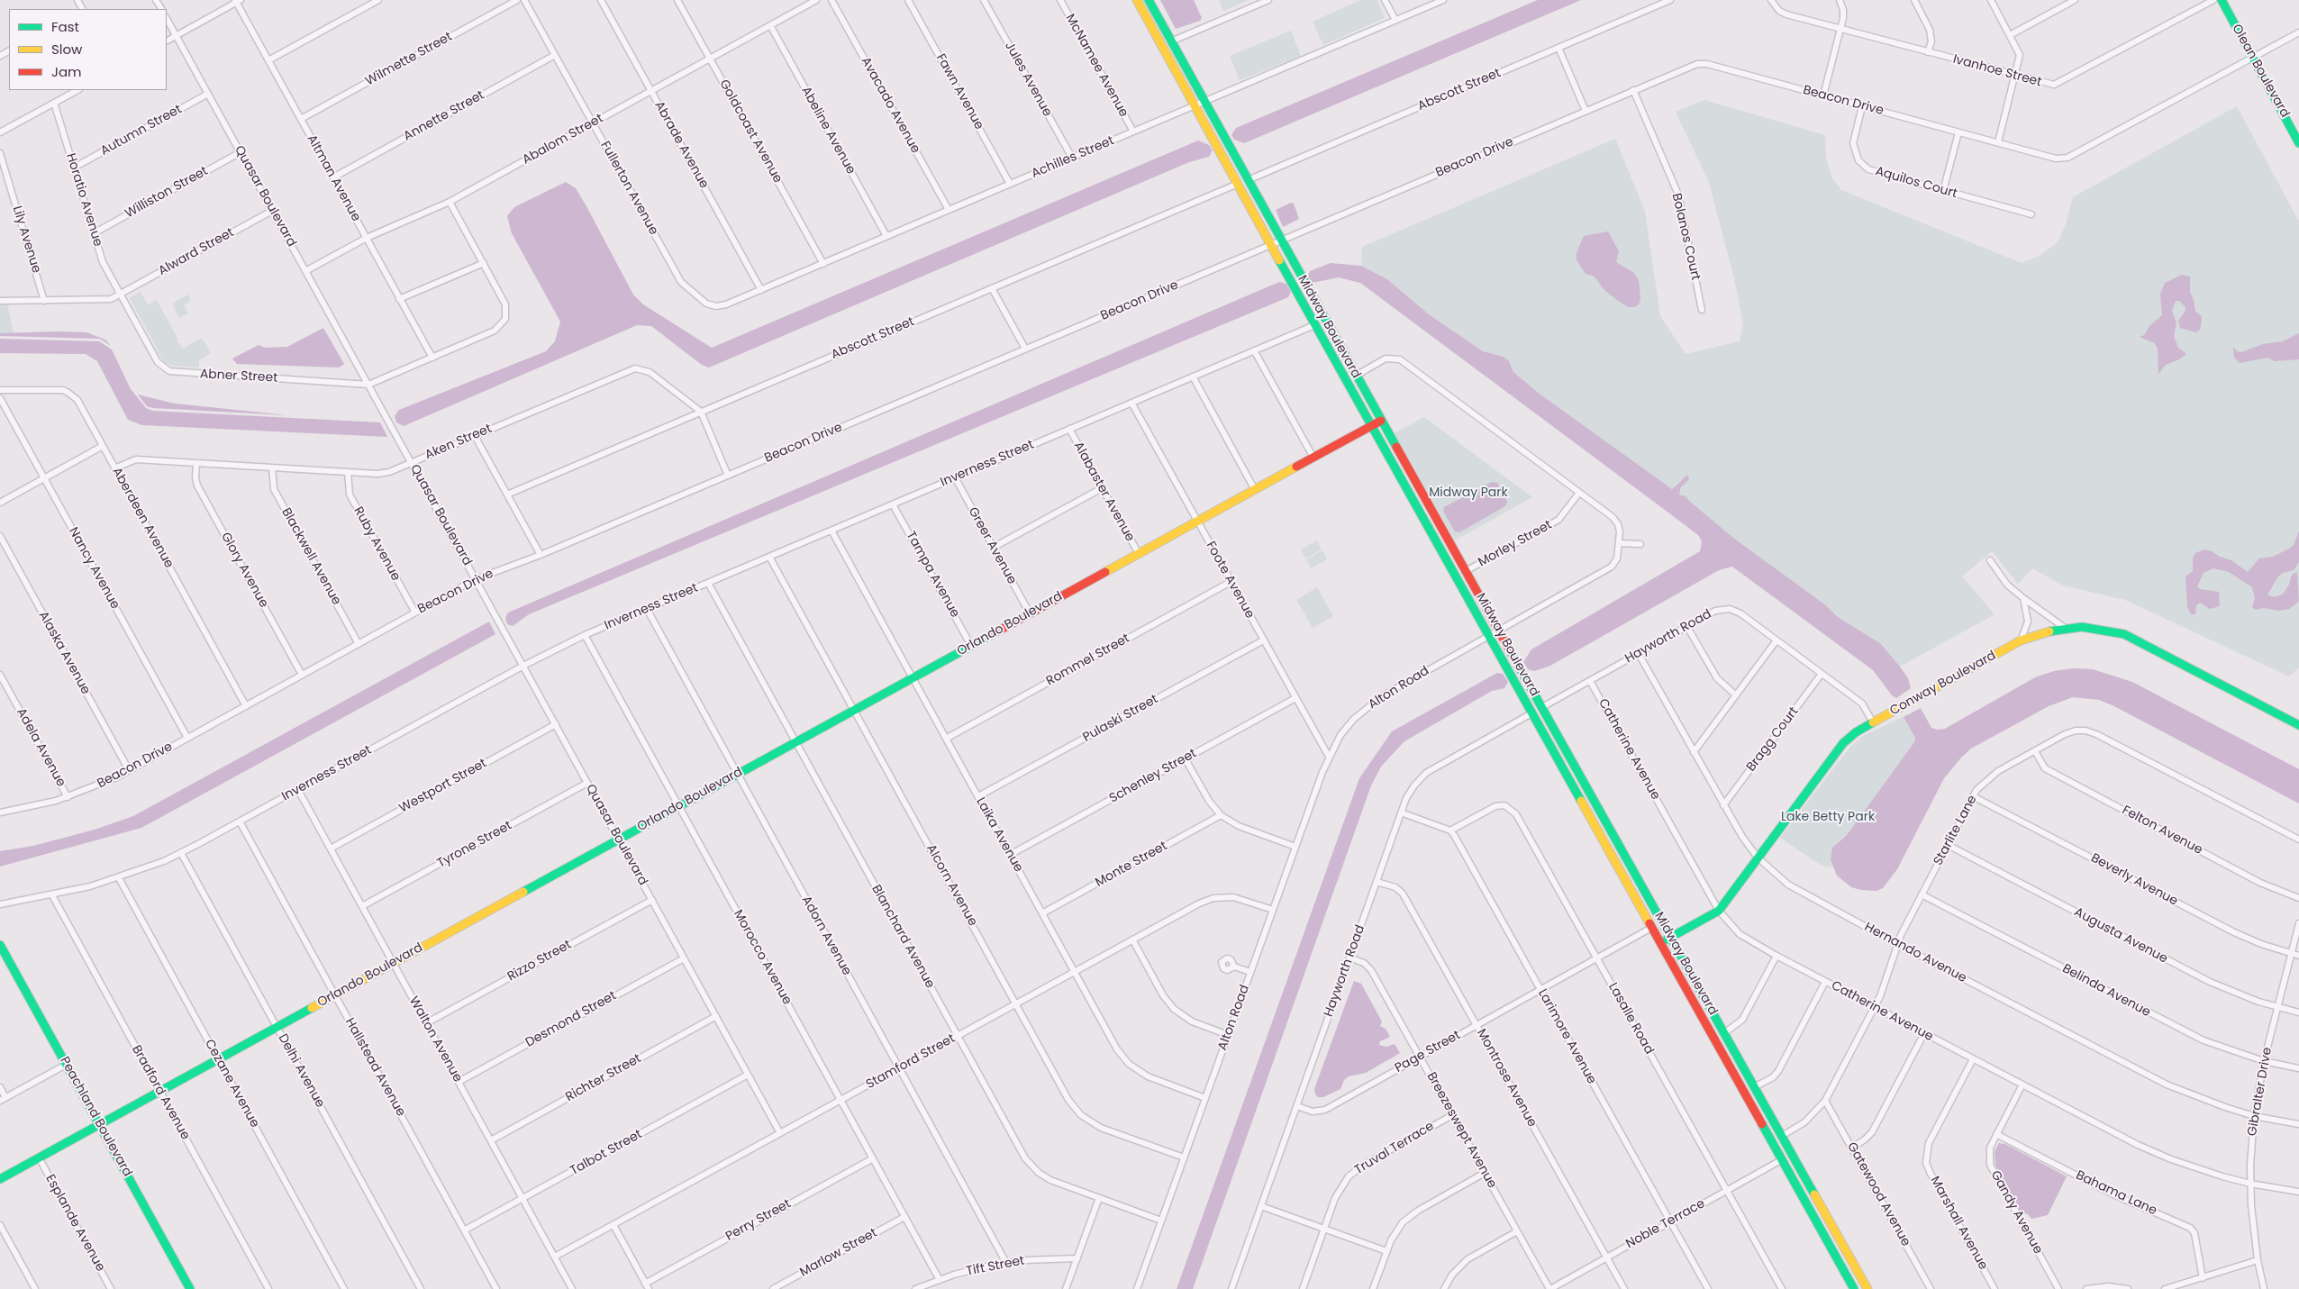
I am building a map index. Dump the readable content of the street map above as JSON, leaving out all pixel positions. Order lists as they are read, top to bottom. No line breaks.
{"streets":{"street":["Wilmette Street","McNamee Avenue","Ivanhoe Street","Olean Boulevard","Jules Avenue","Abscott Street","Fawn Avenue","Beacon Drive","Avacado Avenue","Annette Street","Autumn Street","Abeline Avenue","Goldcoast Avenue","Abalom Street","Abrade Avenue","Achilles Street","Altman Avenue","Aquilos Court","Fullerton Avenue","Williston Street","Quasar Boulevard","Horatio Avenue","Bolanos Court","Lily Avenue","Alward Street","Midway Boulevard","Abner Street","Aken Street","Inverness Street","Alabaster Avenue","Aberdeen Avenue","Ruby Avenue","Morley Street","Greer Avenue","Blackwell Avenue","Nancy Avenue","Glory Avenue","Tampa Avenue","Foote Avenue","Orlando Boulevard","Hayworth Road","Alaska Avenue","Rommel Street","Conway Boulevard","Alton Road","Pulaski Street","Bragg Court","Adela Avenue","Catherine Avenue","Schenley Street","Westport Street","Starlite Lane","Felton Avenue","Laika Avenue","Tyrone Street","Monte Street","Beverly Avenue","Alcorn Avenue","Adorn Avenue","Augusta Avenue","Blanchard Avenue","Hernando Avenue","Morocco Avenue","Rizzo Street","Belinda Avenue","Lasalle Road","Desmond Street","Larimore Avenue","Walton Avenue","Page Street","Stamford Street","Hallstead Avenue","Delhi Avenue","Richter Street","Montrose Avenue","Cezane Avenue","Gibralter Drive","Bradford Avenue","Peachland Boulevard","Breezeswept Avenue","Truval Terrace","Talbot Street","Bahama Lane","Gatewood Avenue","Gandy Avenue","Perry Street","Esplande Avenue","Marshall Avenue","Noble Terrace","Marlow Street","Tift Street"]},"crossings":[["Wilmette Street","Altman Avenue"],["McNamee Avenue","Achilles Street"],["Olean Boulevard","Beacon Drive"],["Jules Avenue","Achilles Street"],["Abscott Street","Midway Boulevard"],["Abscott Street","Aken Street"],["Fawn Avenue","Achilles Street"],["Beacon Drive","Aquilos Court"],["Beacon Drive","Quasar Boulevard"],["Beacon Drive","Bolanos Court"],["Beacon Drive","Midway Boulevard"],["Beacon Drive","Aberdeen Avenue"],["Beacon Drive","Ruby Avenue"],["Beacon Drive","Blackwell Avenue"],["Beacon Drive","Nancy Avenue"],["Beacon Drive","Glory Avenue"],["Beacon Drive","Alaska Avenue"],["Beacon Drive","Adela Avenue"],["Avacado Avenue","Achilles Street"],["Annette Street","Altman Avenue"],["Annette Street","Fullerton Avenue"],["Autumn Street","Quasar Boulevard"],["Autumn Street","Horatio Avenue"],["Abeline Avenue","Abalom Street"],["Abeline Avenue","Achilles Street"],["Goldcoast Avenue","Abalom Street"],["Goldcoast Avenue","Achilles Street"],["Abalom Street","Abrade Avenue"],["Abalom Street","Altman Avenue"],["Abalom Street","Fullerton Avenue"],["Abalom Street","Quasar Boulevard"],["Abrade Avenue","Achilles Street"],["Achilles Street","Fullerton Avenue"],["Achilles Street","Midway Boulevard"],["Altman Avenue","Abner Street"],["Williston Street","Quasar Boulevard"],["Williston Street","Horatio Avenue"],["Quasar Boulevard","Alward Street"],["Quasar Boulevard","Abner Street"],["Quasar Boulevard","Aken Street"],["Quasar Boulevard","Inverness Street"],["Quasar Boulevard","Orlando Boulevard"],["Quasar Boulevard","Westport Street"],["Quasar Boulevard","Tyrone Street"],["Quasar Boulevard","Rizzo Street"],["Quasar Boulevard","Desmond Street"],["Quasar Boulevard","Stamford Street"],["Quasar Boulevard","Richter Street"],["Quasar Boulevard","Talbot Street"],["Horatio Avenue","Alward Street"],["Horatio Avenue","Abner Street"],["Alward Street","Abner Street"],["Midway Boulevard","Inverness Street"],["Midway Boulevard","Morley Street"],["Midway Boulevard","Orlando Boulevard"],["Midway Boulevard","Hayworth Road"],["Midway Boulevard","Conway Boulevard"],["Midway Boulevard","Alton Road"],["Midway Boulevard","Starlite Lane"],["Midway Boulevard","Page Street"],["Midway Boulevard","Noble Terrace"],["Aken Street","Aberdeen Avenue"],["Aken Street","Ruby Avenue"],["Aken Street","Blackwell Avenue"],["Aken Street","Glory Avenue"],["Inverness Street","Alabaster Avenue"],["Inverness Street","Greer Avenue"],["Inverness Street","Tampa Avenue"],["Inverness Street","Foote Avenue"],["Inverness Street","Laika Avenue"],["Inverness Street","Alcorn Avenue"],["Inverness Street","Adorn Avenue"],["Inverness Street","Blanchard Avenue"],["Inverness Street","Morocco Avenue"],["Inverness Street","Walton Avenue"],["Inverness Street","Hallstead Avenue"],["Inverness Street","Delhi Avenue"],["Inverness Street","Cezane Avenue"],["Inverness Street","Bradford Avenue"],["Alabaster Avenue","Orlando Boulevard"],["Morley Street","Alton Road"],["Greer Avenue","Orlando Boulevard"],["Tampa Avenue","Orlando Boulevard"],["Foote Avenue","Orlando Boulevard"],["Foote Avenue","Rommel Street"],["Foote Avenue","Alton Road"],["Foote Avenue","Pulaski Street"],["Foote Avenue","Schenley Street"],["Orlando Boulevard","Laika Avenue"],["Orlando Boulevard","Alcorn Avenue"],["Orlando Boulevard","Adorn Avenue"],["Orlando Boulevard","Blanchard Avenue"],["Orlando Boulevard","Morocco Avenue"],["Orlando Boulevard","Walton Avenue"],["Orlando Boulevard","Hallstead Avenue"],["Orlando Boulevard","Delhi Avenue"],["Orlando Boulevard","Cezane Avenue"],["Orlando Boulevard","Bradford Avenue"],["Orlando Boulevard","Peachland Boulevard"],["Orlando Boulevard","Esplande Avenue"],["Hayworth Road","Conway Boulevard"],["Hayworth Road","Bragg Court"],["Hayworth Road","Catherine Avenue"],["Hayworth Road","Hernando Avenue"],["Hayworth Road","Page Street"],["Hayworth Road","Montrose Avenue"],["Hayworth Road","Breezeswept Avenue"],["Rommel Street","Laika Avenue"],["Conway Boulevard","Catherine Avenue"],["Conway Boulevard","Hernando Avenue"],["Alton Road","Laika Avenue"],["Alton Road","Alcorn Avenue"],["Alton Road","Blanchard Avenue"],["Alton Road","Stamford Street"],["Pulaski Street","Laika Avenue"],["Bragg Court","Hernando Avenue"],["Catherine Avenue","Starlite Lane"],["Catherine Avenue","Gibralter Drive"],["Catherine Avenue","Gandy Avenue"],["Catherine Avenue","Marshall Avenue"],["Schenley Street","Laika Avenue"],["Westport Street","Walton Avenue"],["Starlite Lane","Felton Avenue"],["Starlite Lane","Beverly Avenue"],["Starlite Lane","Augusta Avenue"],["Starlite Lane","Hernando Avenue"],["Starlite Lane","Belinda Avenue"],["Starlite Lane","Gatewood Avenue"],["Laika Avenue","Monte Street"],["Laika Avenue","Stamford Street"],["Tyrone Street","Walton Avenue"],["Beverly Avenue","Gibralter Drive"],["Alcorn Avenue","Stamford Street"],["Adorn Avenue","Stamford Street"],["Adorn Avenue","Tift Street"],["Augusta Avenue","Gibralter Drive"],["Blanchard Avenue","Stamford Street"],["Hernando Avenue","Gibralter Drive"],["Morocco Avenue","Stamford Street"],["Morocco Avenue","Perry Street"],["Morocco Avenue","Marlow Street"],["Morocco Avenue","Tift Street"],["Rizzo Street","Walton Avenue"],["Belinda Avenue","Gibralter Drive"],["Lasalle Road","Larimore Avenue"],["Lasalle Road","Page Street"],["Lasalle Road","Noble Terrace"],["Desmond Street","Walton Avenue"],["Larimore Avenue","Page Street"],["Larimore Avenue","Noble Terrace"],["Walton Avenue","Stamford Street"],["Walton Avenue","Richter Street"],["Walton Avenue","Talbot Street"],["Page Street","Montrose Avenue"],["Page Street","Breezeswept Avenue"],["Hallstead Avenue","Talbot Street"],["Montrose Avenue","Noble Terrace"],["Breezeswept Avenue","Truval Terrace"],["Breezeswept Avenue","Noble Terrace"],["Bahama Lane","Gandy Avenue"]],"parks":["Midway Park","Lake Betty Park"],"legend":["Fast","Slow","Jam"]}
